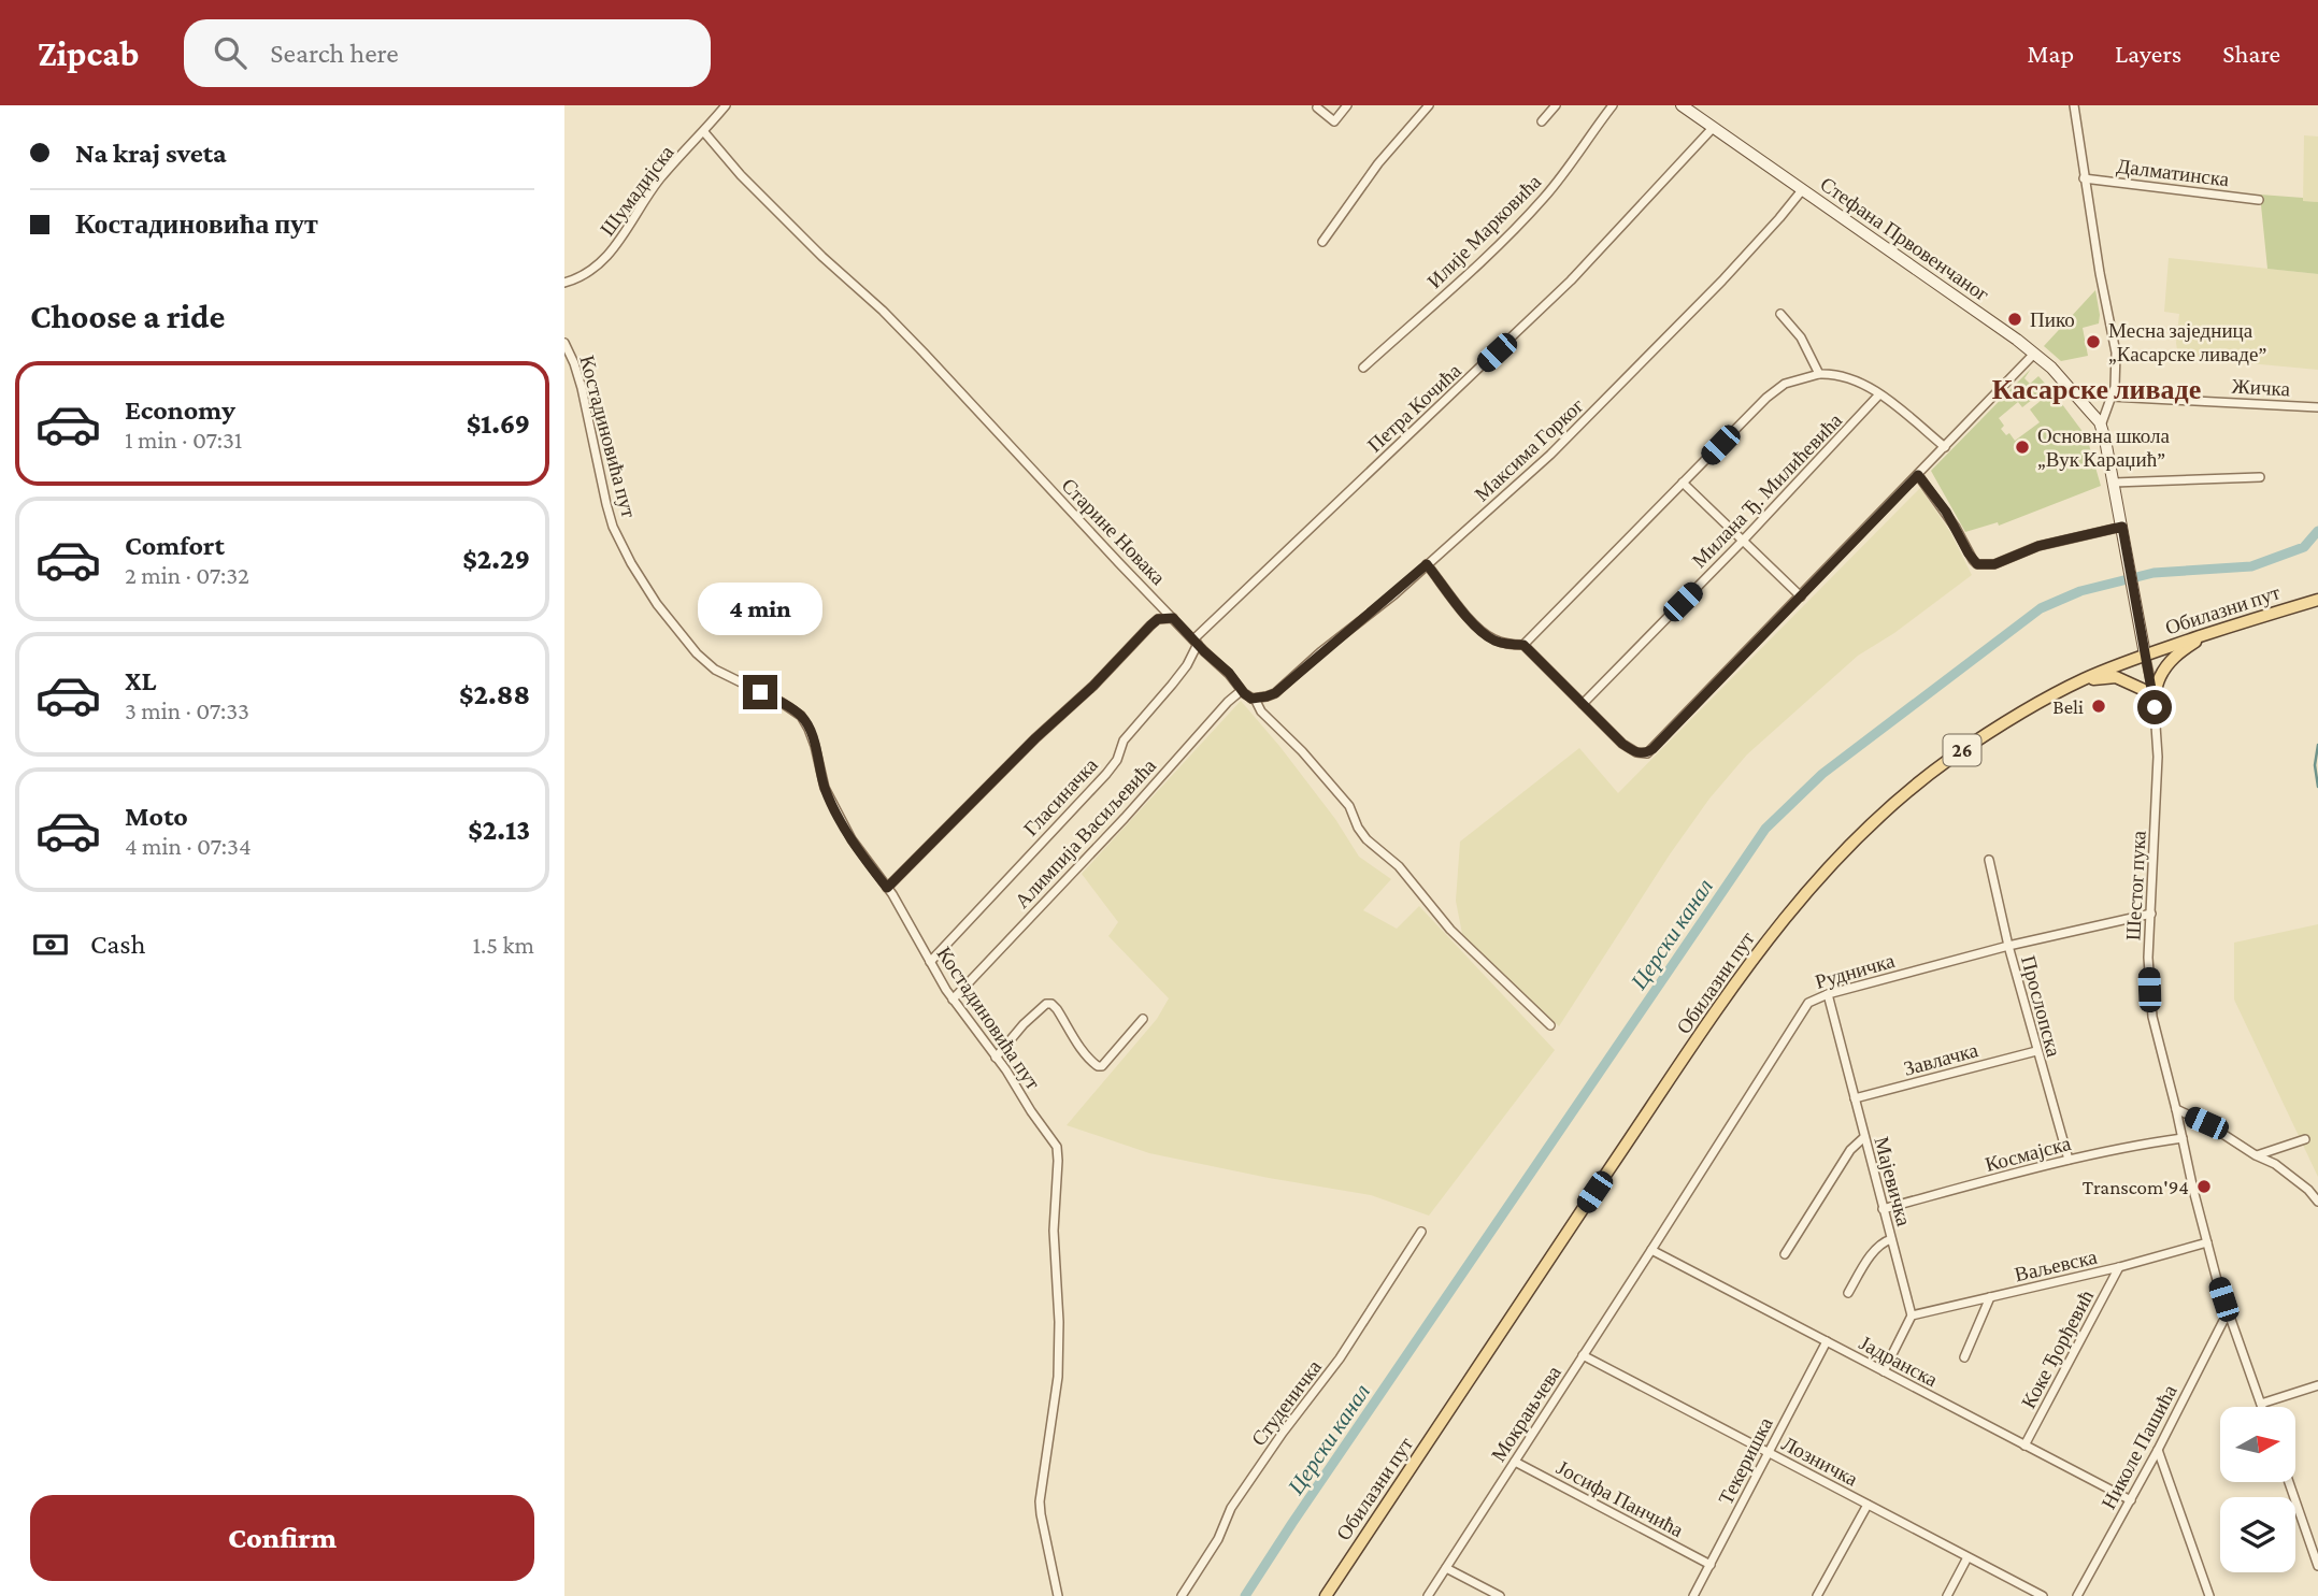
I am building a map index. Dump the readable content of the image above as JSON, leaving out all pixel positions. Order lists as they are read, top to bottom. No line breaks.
{"streets":{"main road":["Обилазни пут","26"],"street":["Далматинска","Шумадијска","Илије Марковића","Стефана Првовенчаног","Жичка","Петра Кочића","Костадиновића пут","Максима Горког","Милана Ђ. Милићевића","Старине Новака","Гласиначка","Алимпија Васиљевића","Шестог пука","Рудничка","Прослопска","Завлачка","Космајска","Мајевичка","Ваљевска","Коке Ђорђевић","Јадранска","Студеничка","Мокрањчева","Николе Пашића","Текеришка","Лозничка","Јосифа Панчића"]},"crossings":[["Шумадијска","Старине Новака"],["Стефана Првовенчаног","Петра Кочића"],["Стефана Првовенчаног","Максима Горког"],["Стефана Првовенчаног","Обилазни пут"],["Стефана Првовенчаног","Шестог пука"],["Петра Кочића","Старине Новака"],["Петра Кочића","Гласиначка"],["Костадиновића пут","Гласиначка"],["Костадиновића пут","Алимпија Васиљевића"],["Максима Горког","Старине Новака"],["Старине Новака","Гласиначка"],["Старине Новака","Алимпија Васиљевића"],["Обилазни пут","Шестог пука"],["Шестог пука","Рудничка"],["Шестог пука","Космајска"],["Шестог пука","Ваљевска"],["Шестог пука","Николе Пашића"],["Рудничка","Прослопска"],["Рудничка","Мајевичка"],["Рудничка","Јадранска"],["Рудничка","Мокрањчева"],["Прослопска","Завлачка"],["Прослопска","Космајска"],["Завлачка","Мајевичка"],["Космајска","Мајевичка"],["Мајевичка","Ваљевска"],["Ваљевска","Коке Ђорђевић"],["Коке Ђорђевић","Јадранска"],["Јадранска","Мокрањчева"],["Јадранска","Николе Пашића"],["Јадранска","Текеришка"],["Мокрањчева","Лозничка"],["Мокрањчева","Јосифа Панчића"],["Текеришка","Лозничка"],["Текеришка","Јосифа Панчића"]],"districts":["Касарске ливаде"],"water":["Церски канал"],"places":["Пико","Месна заједница „Касарске ливаде”","Основна школа „Вук Караџић”","Beli","Transcom'94"],"north":"right","page":{"header":"Zipcab","search":"Search here","nav":["Map","Layers","Share"],"banner":["Na kraj sveta","Костадиновића пут"],"heading":"Choose a ride","list":[{"name":"Economy","note":"1 min · 07:31","value":"$1.69"},{"name":"Comfort","note":"2 min · 07:32","value":"$2.29"},{"name":"XL","note":"3 min · 07:33","value":"$2.88"},{"name":"Moto","note":"4 min · 07:34","value":"$2.13"}],"bubble":"4 min","pay":["Cash","1.5 km"],"buttons":"Confirm"}}
